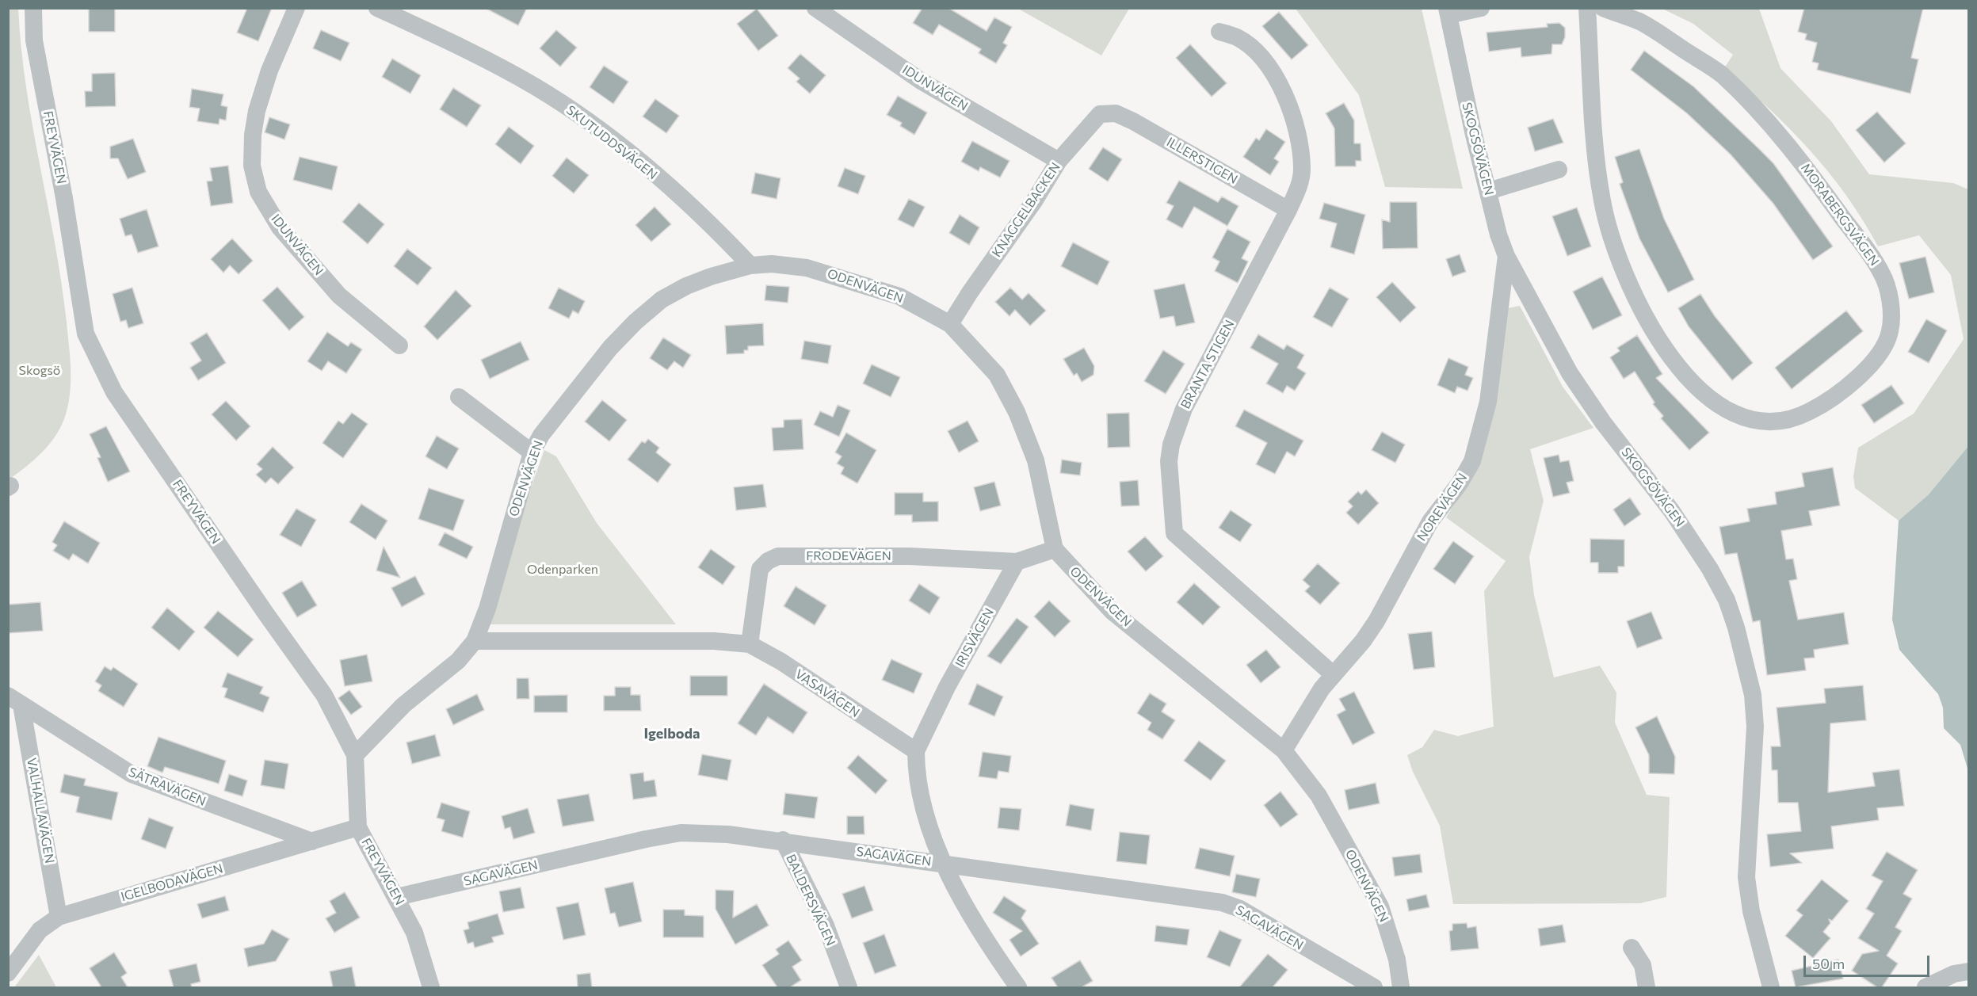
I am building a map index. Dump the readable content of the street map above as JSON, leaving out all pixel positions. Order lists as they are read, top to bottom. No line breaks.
{"streets":{"street":["IDUNVÄGEN","SKUTUDDSVÄGEN","FREYVÄGEN","SKOGSÖVÄGEN","ILLERSTIGEN","KNAGGELBACKEN","MORABERGSVÄGEN","ODENVÄGEN","BRANTA STIGEN","NOREVÄGEN","FRODEVÄGEN","IRISVÄGEN","VASAVÄGEN","SÄTRAVÄGEN","VALHALLAVÄGEN","SAGAVÄGEN","IGELBODAVÄGEN","BALDERSVÄGEN"]},"crossings":[["IDUNVÄGEN","KNAGGELBACKEN"],["SKUTUDDSVÄGEN","ODENVÄGEN"],["FREYVÄGEN","ODENVÄGEN"],["FREYVÄGEN","SAGAVÄGEN"],["FREYVÄGEN","IGELBODAVÄGEN"],["SKOGSÖVÄGEN","NOREVÄGEN"],["ILLERSTIGEN","KNAGGELBACKEN"],["ILLERSTIGEN","BRANTA STIGEN"],["KNAGGELBACKEN","ODENVÄGEN"],["ODENVÄGEN","NOREVÄGEN"],["ODENVÄGEN","VASAVÄGEN"],["BRANTA STIGEN","NOREVÄGEN"],["FRODEVÄGEN","IRISVÄGEN"],["FRODEVÄGEN","VASAVÄGEN"],["IRISVÄGEN","VASAVÄGEN"],["SÄTRAVÄGEN","VALHALLAVÄGEN"],["SÄTRAVÄGEN","IGELBODAVÄGEN"],["VALHALLAVÄGEN","IGELBODAVÄGEN"],["SAGAVÄGEN","BALDERSVÄGEN"]],"districts":["Igelboda"],"parks":["Skogsö","Odenparken"],"scale_bar":"50 m"}
